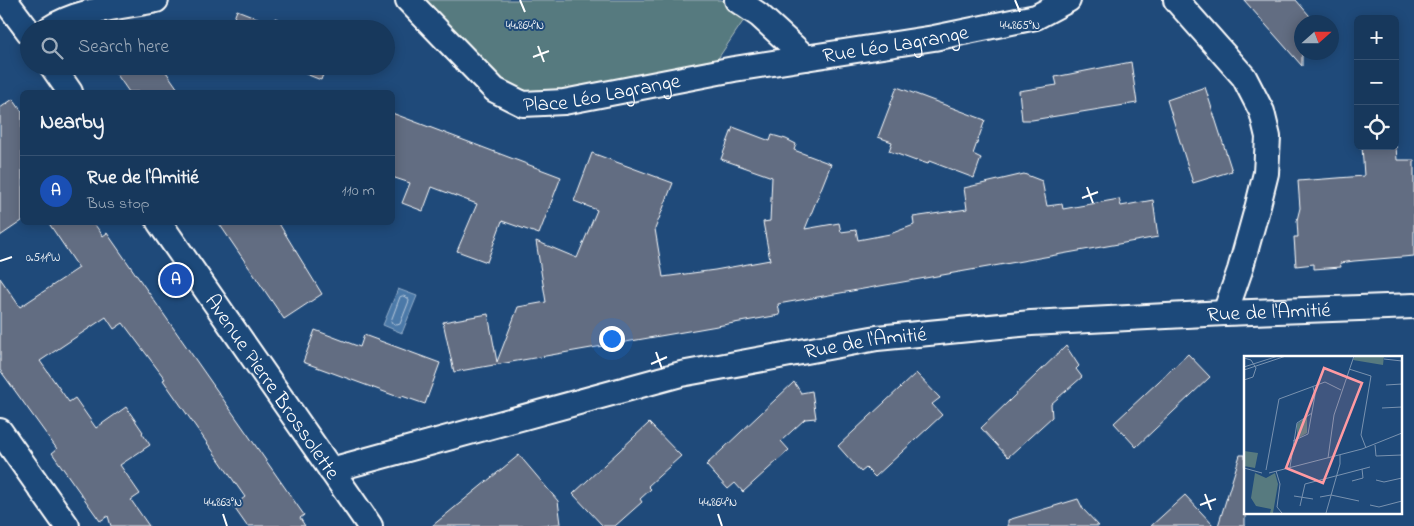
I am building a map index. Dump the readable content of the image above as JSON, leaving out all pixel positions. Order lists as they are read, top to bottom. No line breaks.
{"streets":{"street":["Rue Léo Lagrange","Place Léo Lagrange","Rue de l'Amitié","Avenue Pierre Brossolette"]},"crossings":[["Rue Léo Lagrange","Place Léo Lagrange"],["Rue de l'Amitié","Avenue Pierre Brossolette"]],"north":"right","page":{"map_buttons":["+","−"],"search":"Search here","heading":"Nearby","list":[{"mark":"A","name":"Rue de l'Amitié","note":"Bus stop","value":"110 m"}],"pins":"A"},"coordinates":["44.864°N","44.865°N","0.511°W","44.863°N"]}
